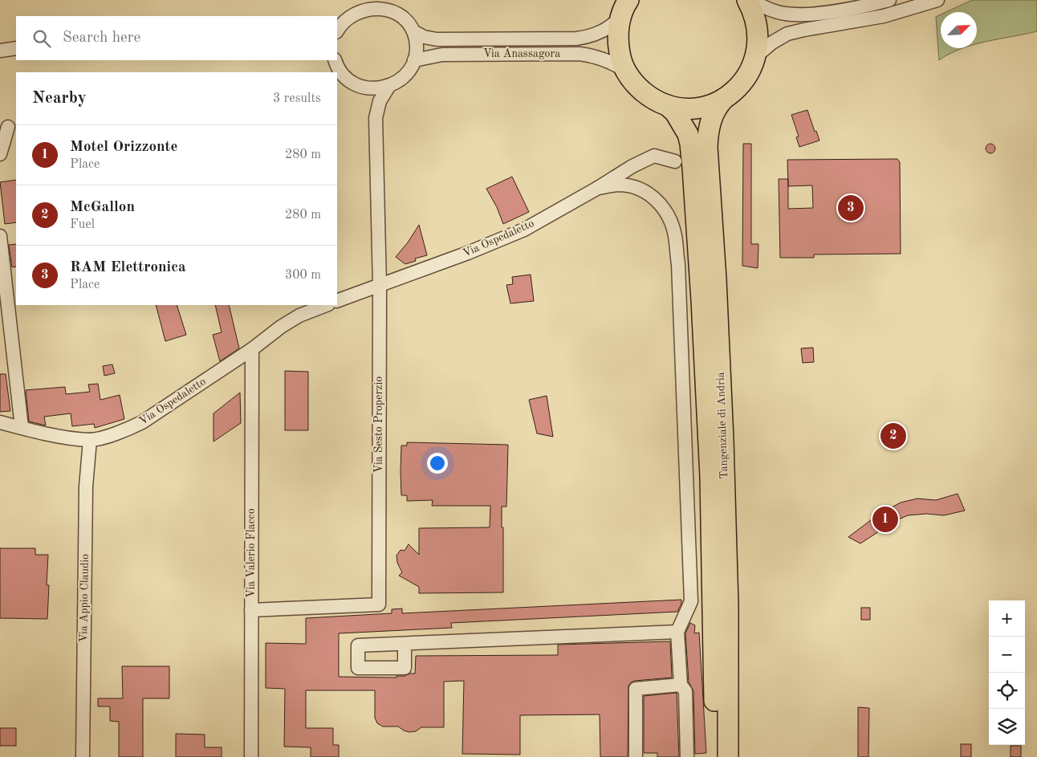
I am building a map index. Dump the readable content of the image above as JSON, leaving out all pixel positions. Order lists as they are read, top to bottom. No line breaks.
{"streets":{"main road":["Tangenziale di Andria"],"street":["Via Anassagora","Via Ospedaletto","Via Sesto Properzio","Via Valerio Flacco","Via Appio Claudio"]},"crossings":[["Via Anassagora","Tangenziale di Andria"],["Via Ospedaletto","Via Sesto Properzio"],["Via Ospedaletto","Via Valerio Flacco"],["Via Ospedaletto","Via Appio Claudio"],["Via Sesto Properzio","Via Valerio Flacco"]],"north":"top right","page":{"search":"Search here","heading":["Nearby","3 results"],"list":[{"mark":"1","name":"Motel Orizzonte","note":"Place","value":"280 m"},{"mark":"2","name":"McGallon","note":"Fuel","value":"280 m"},{"mark":"3","name":"RAM Elettronica","note":"Place","value":"300 m"}],"pins":["3","2","1"],"map_buttons":["+","−"]}}
